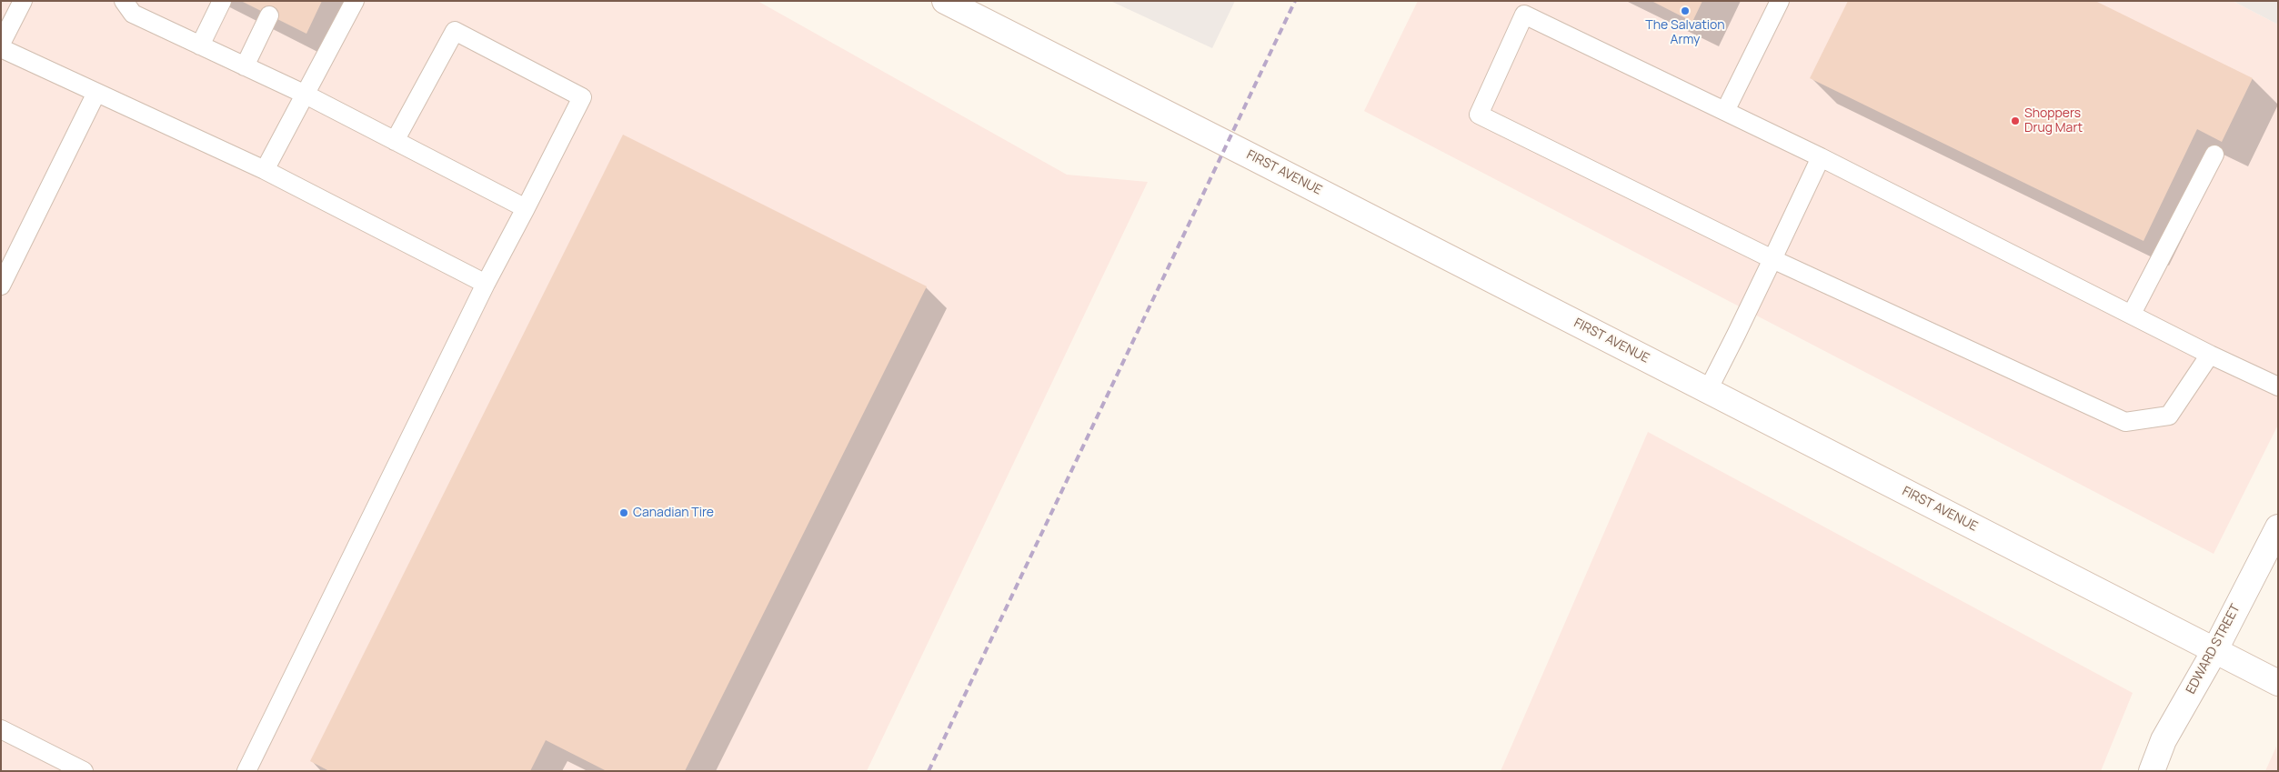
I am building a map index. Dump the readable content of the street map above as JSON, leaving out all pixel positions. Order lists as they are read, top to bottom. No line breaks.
{"streets":{"main road":["FIRST AVENUE","EDWARD STREET"]},"crossings":[["FIRST AVENUE","EDWARD STREET"]],"places":["The Salvation Army","Shoppers Drug Mart","Canadian Tire"]}
